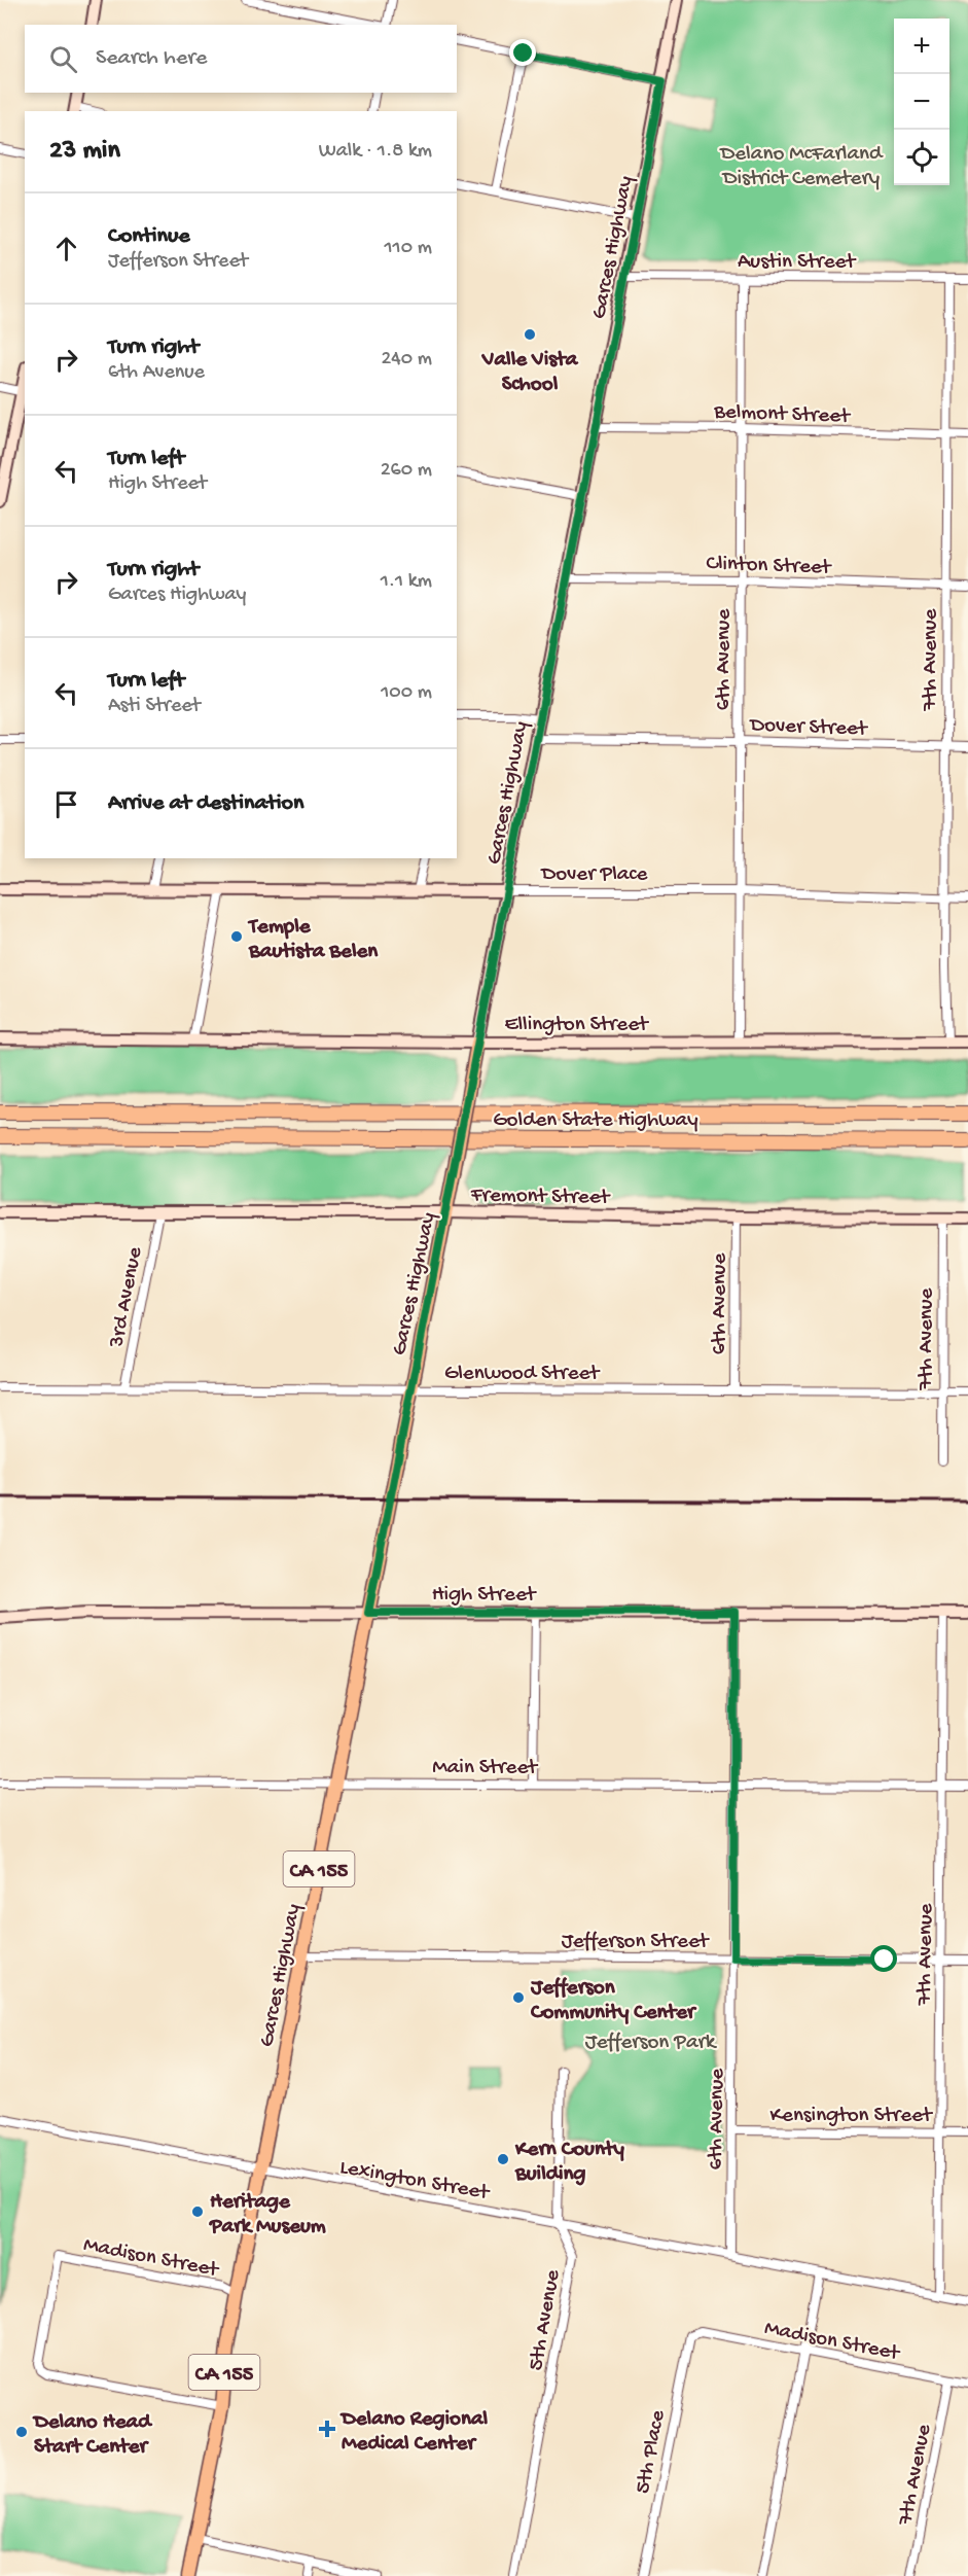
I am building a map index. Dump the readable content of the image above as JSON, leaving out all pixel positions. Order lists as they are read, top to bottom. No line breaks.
{"streets":{"highway":["Golden State Highway"],"main road":["Garces Highway","CA 155"],"street":["Austin Street","Belmont Street","Clinton Street","6th Avenue","7th Avenue","Dover Street","Dover Place","Ellington Street","Fremont Street","3rd Avenue","Glenwood Street","High Street","Main Street","Jefferson Street","Kensington Street","Lexington Street","Madison Street","5th Avenue","5th Place"]},"crossings":[["Garces Highway","Austin Street"],["Garces Highway","Belmont Street"],["Garces Highway","Clinton Street"],["Garces Highway","Dover Street"],["Garces Highway","Dover Place"],["Garces Highway","Ellington Street"],["Garces Highway","Fremont Street"],["Garces Highway","Glenwood Street"],["Garces Highway","High Street"],["Garces Highway","Main Street"],["Garces Highway","Jefferson Street"],["Garces Highway","Lexington Street"],["Garces Highway","Madison Street"],["Austin Street","6th Avenue"],["Austin Street","7th Avenue"],["Belmont Street","6th Avenue"],["Belmont Street","7th Avenue"],["Clinton Street","6th Avenue"],["Clinton Street","7th Avenue"],["6th Avenue","Dover Street"],["6th Avenue","Dover Place"],["6th Avenue","Ellington Street"],["6th Avenue","Fremont Street"],["6th Avenue","Glenwood Street"],["6th Avenue","High Street"],["6th Avenue","Main Street"],["6th Avenue","Jefferson Street"],["6th Avenue","Kensington Street"],["6th Avenue","Lexington Street"],["7th Avenue","Dover Street"],["7th Avenue","Dover Place"],["7th Avenue","Ellington Street"],["7th Avenue","Fremont Street"],["7th Avenue","Glenwood Street"],["7th Avenue","High Street"],["7th Avenue","Main Street"],["7th Avenue","Jefferson Street"],["7th Avenue","Kensington Street"],["7th Avenue","Lexington Street"],["7th Avenue","Madison Street"],["Fremont Street","3rd Avenue"],["3rd Avenue","Glenwood Street"],["Lexington Street","5th Avenue"],["Madison Street","5th Place"]],"parks":["Delano McFarland District Cemetery","Jefferson Park"],"places":{"other":["Valle Vista School","Temple Bautista Belen","Jefferson Community Center","Kern County Building","Heritage Park Museum","Delano Head Start Center"],"health":["Delano Regional Medical Center"]},"page":{"map_buttons":["+","−"],"search":"Search here","heading":["23 min","Walk · 1.8 km"],"list":[["Continue","Jefferson Street","110 m"],["Turn right","6th Avenue","240 m"],["Turn left","High Street","260 m"],["Turn right","Garces Highway","1.1 km"],["Turn left","Asti Street","100 m"],"Arrive at destination"]}}
